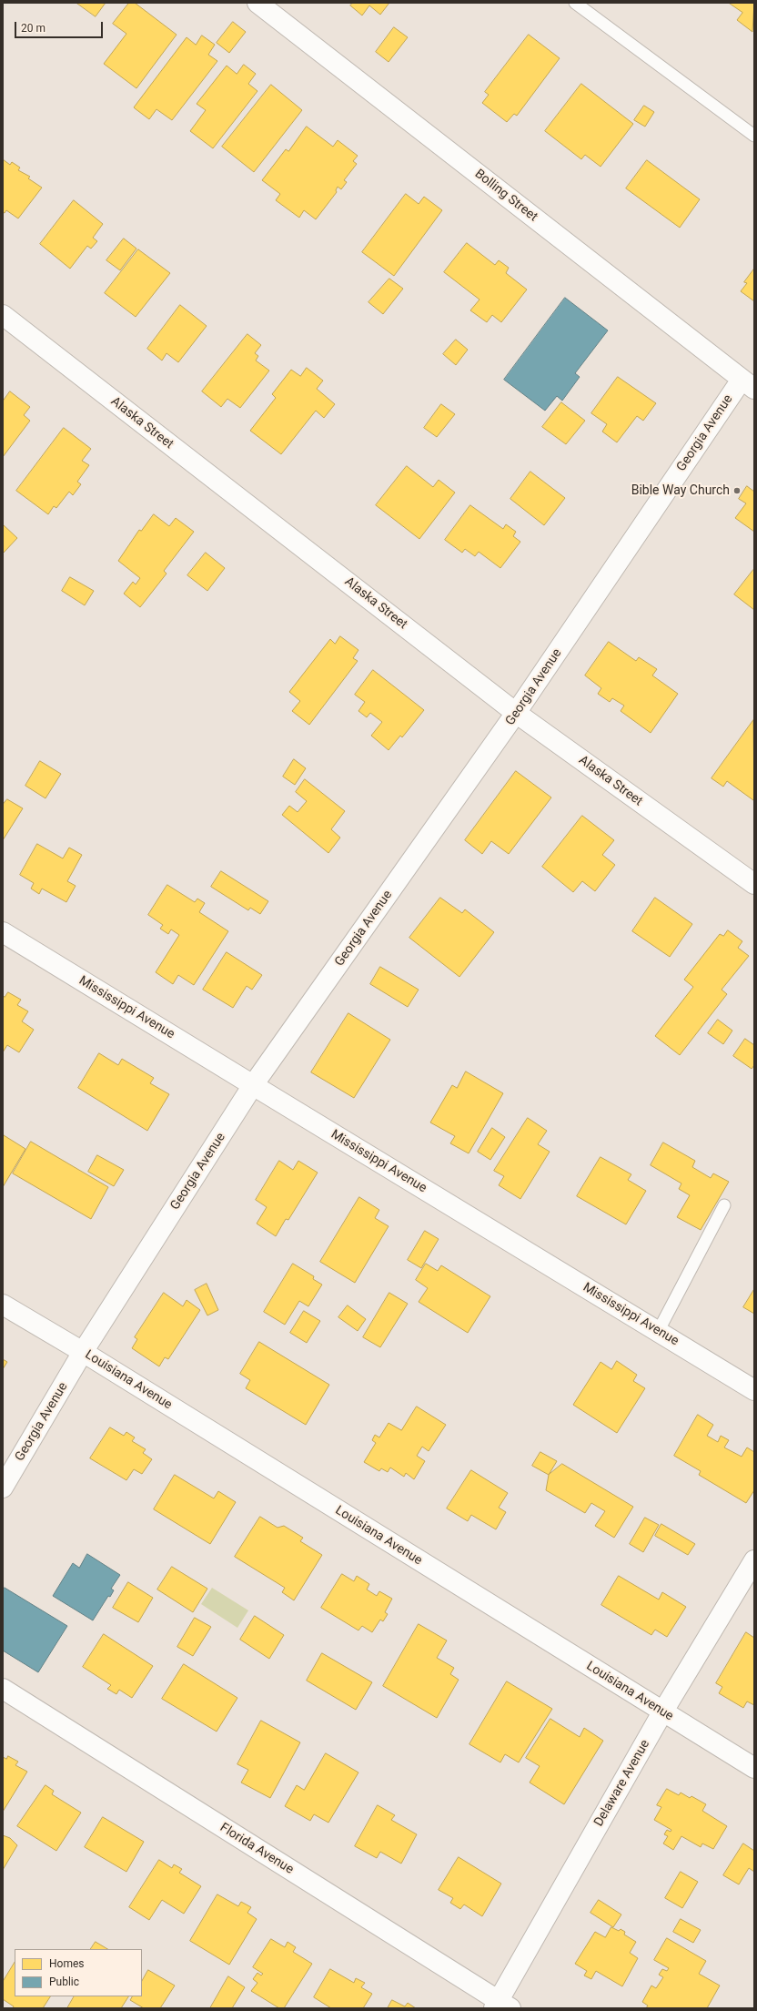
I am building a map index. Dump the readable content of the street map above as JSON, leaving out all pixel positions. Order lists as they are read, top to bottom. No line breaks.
{"streets":{"street":["Bolling Street","Alaska Street","Georgia Avenue","Mississippi Avenue","Louisiana Avenue","Delaware Avenue","Florida Avenue"]},"crossings":[["Bolling Street","Georgia Avenue"],["Alaska Street","Georgia Avenue"],["Georgia Avenue","Mississippi Avenue"],["Georgia Avenue","Louisiana Avenue"],["Louisiana Avenue","Delaware Avenue"],["Delaware Avenue","Florida Avenue"]],"places":["Bible Way Church"],"legend":["Homes","Public"],"scale_bar":"20 m"}
